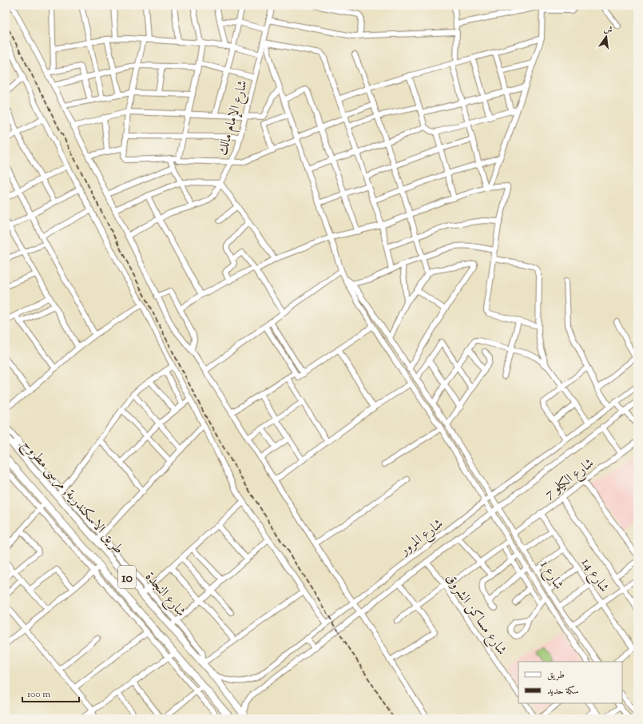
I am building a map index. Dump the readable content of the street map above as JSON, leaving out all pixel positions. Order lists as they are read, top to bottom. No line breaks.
{"streets":{"main road":["طريق الاسكندرية, مرسى مطروح","10"],"street":["شارع الإمام مالك","شارع الكيلو 7","شارع المرور","شارع 1","شارع 14","شارع النجدة","شارع مساكن الشروق"]},"crossings":[["شارع الإمام مالك","شارع 1"],["شارع الكيلو 7","شارع 1"],["شارع الكيلو 7","شارع 14"],["طريق الاسكندرية, مرسى مطروح","شارع المرور"],["طريق الاسكندرية, مرسى مطروح","شارع النجدة"],["شارع المرور","شارع 1"],["شارع المرور","شارع مساكن الشروق"]],"legend":["طريق","سكة حديد"],"scale_bar":"100 m","north":"top"}
